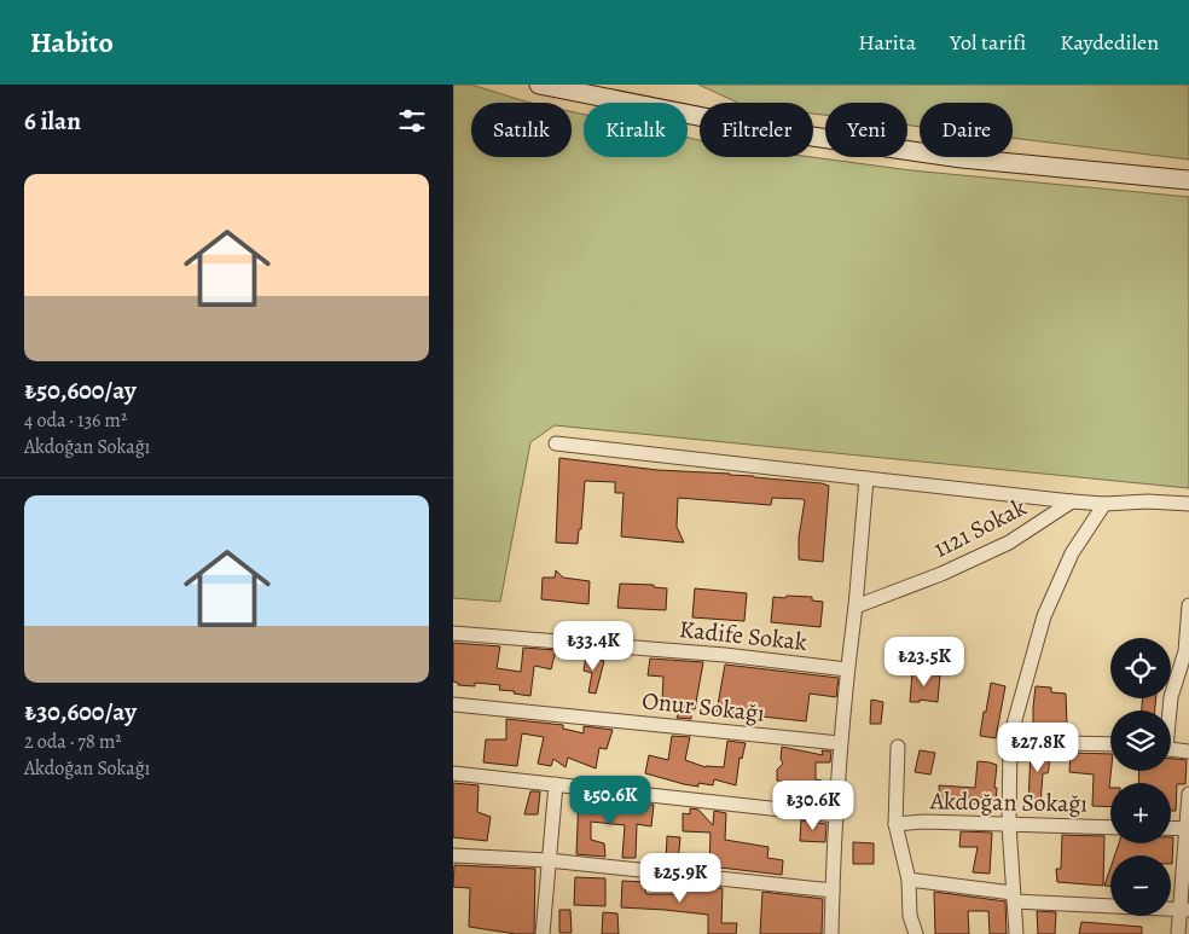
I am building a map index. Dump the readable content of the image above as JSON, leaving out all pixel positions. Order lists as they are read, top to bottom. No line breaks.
{"streets":{"street":["1121 Sokak","Kadife Sokak","Onur Sokağı","Akdoğan Sokağı"]},"page":{"header":"Habito","nav":["Harita","Yol tarifi","Kaydedilen"],"heading":"6 ilan","chip":["Satılık","Kiralık","Filtreler","Yeni","Daire"],"list":[{"name":"₺50,600/ay","note":"4 oda · 136 m² · Akdoğan Sokağı"},{"name":"₺30,600/ay","note":"2 oda · 78 m² · Akdoğan Sokağı"}],"price":["₺33.4K","₺23.5K","₺27.8K","₺50.6K","₺30.6K","₺25.9K"],"map_buttons":["+","−"]}}
